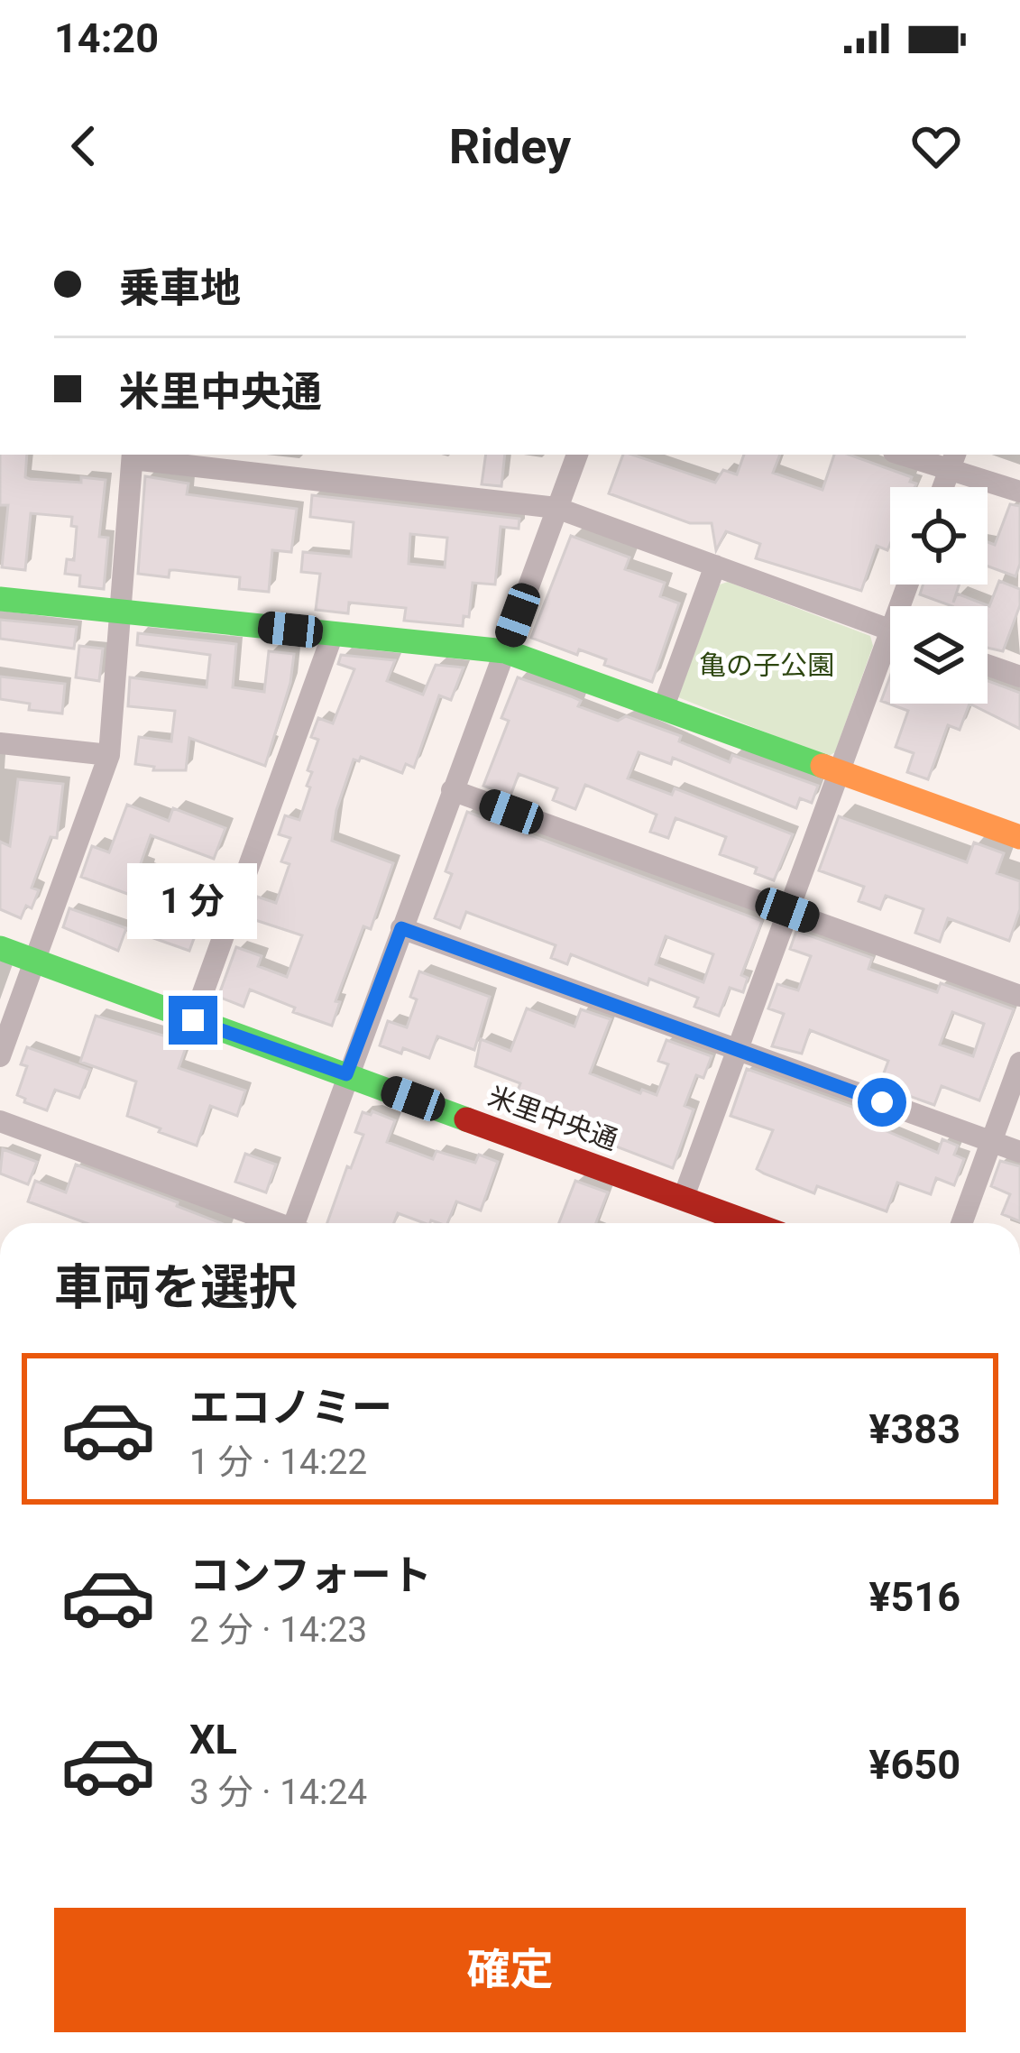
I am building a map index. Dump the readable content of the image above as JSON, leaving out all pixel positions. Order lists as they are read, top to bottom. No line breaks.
{"streets":{"street":["米里中央通"]},"parks":["亀の子公園"],"page":{"status":"14:20","header":"Ridey","banner":["乗車地","米里中央通"],"bubble":"1 分","heading":"車両を選択","list":[{"name":"エコノミー","note":"1 分 · 14:22","value":"¥383"},{"name":"コンフォート","note":"2 分 · 14:23","value":"¥516"},{"name":"XL","note":"3 分 · 14:24","value":"¥650"}],"buttons":"確定"}}
